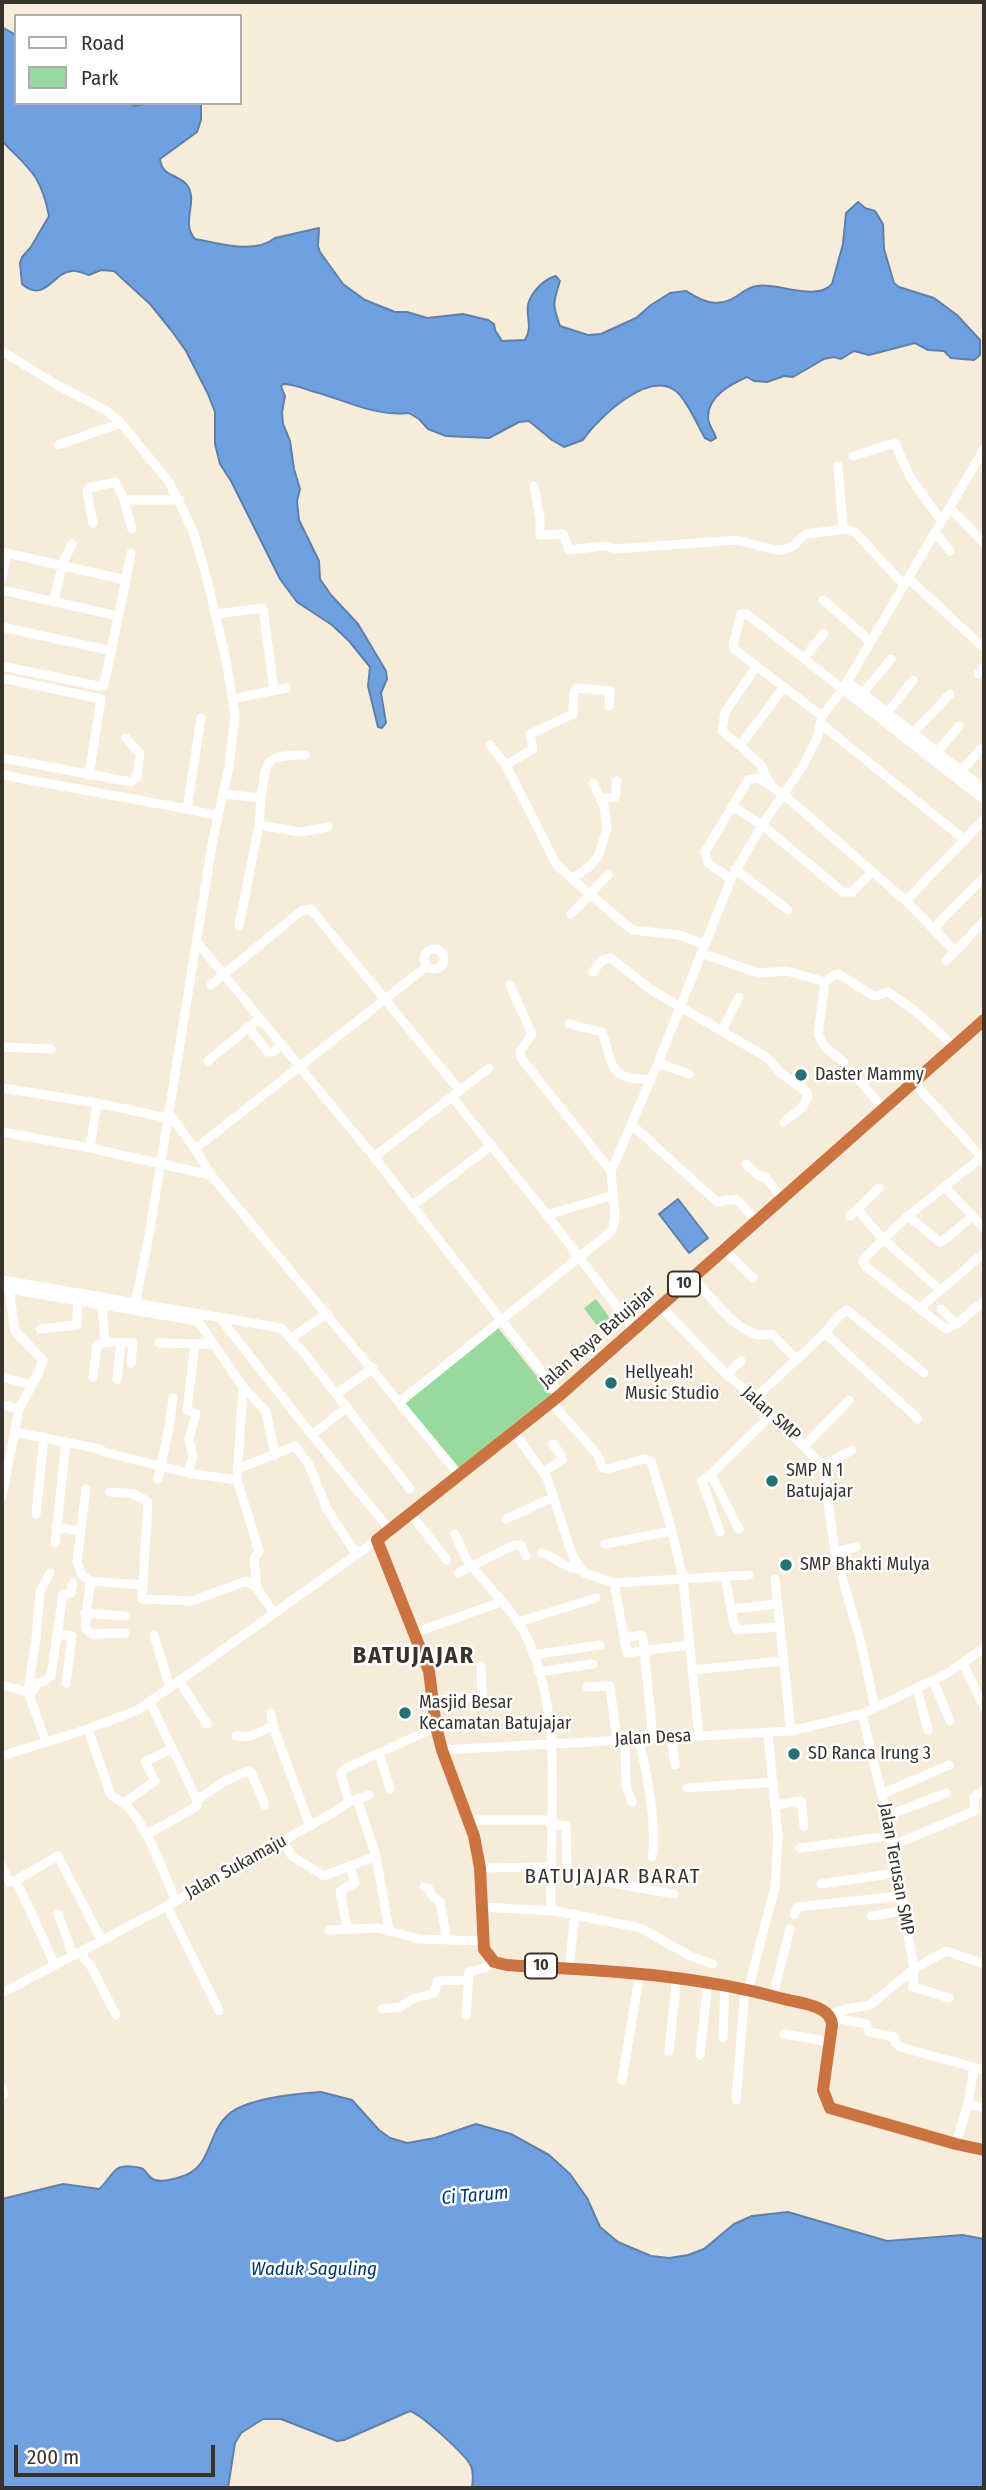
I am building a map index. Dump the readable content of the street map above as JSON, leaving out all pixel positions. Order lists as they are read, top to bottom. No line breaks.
{"streets":{"highway":["10","Jalan Raya Batujajar"],"street":["Jalan SMP","Jalan Desa","Jalan Sukamaju","Jalan Terusan SMP"]},"crossings":[["Jalan Raya Batujajar","Jalan SMP"],["Jalan Desa","Jalan Terusan SMP"]],"districts":["BATUJAJAR","BATUJAJAR BARAT"],"water":["Ci Tarum","Waduk Saguling"],"places":["Daster Mammy","Hellyeah! Music Studio","SMP N 1 Batujajar","SMP Bhakti Mulya","Masjid Besar Kecamatan Batujajar","SD Ranca Irung 3"],"legend":["Road","Park"],"scale_bar":"200 m"}
